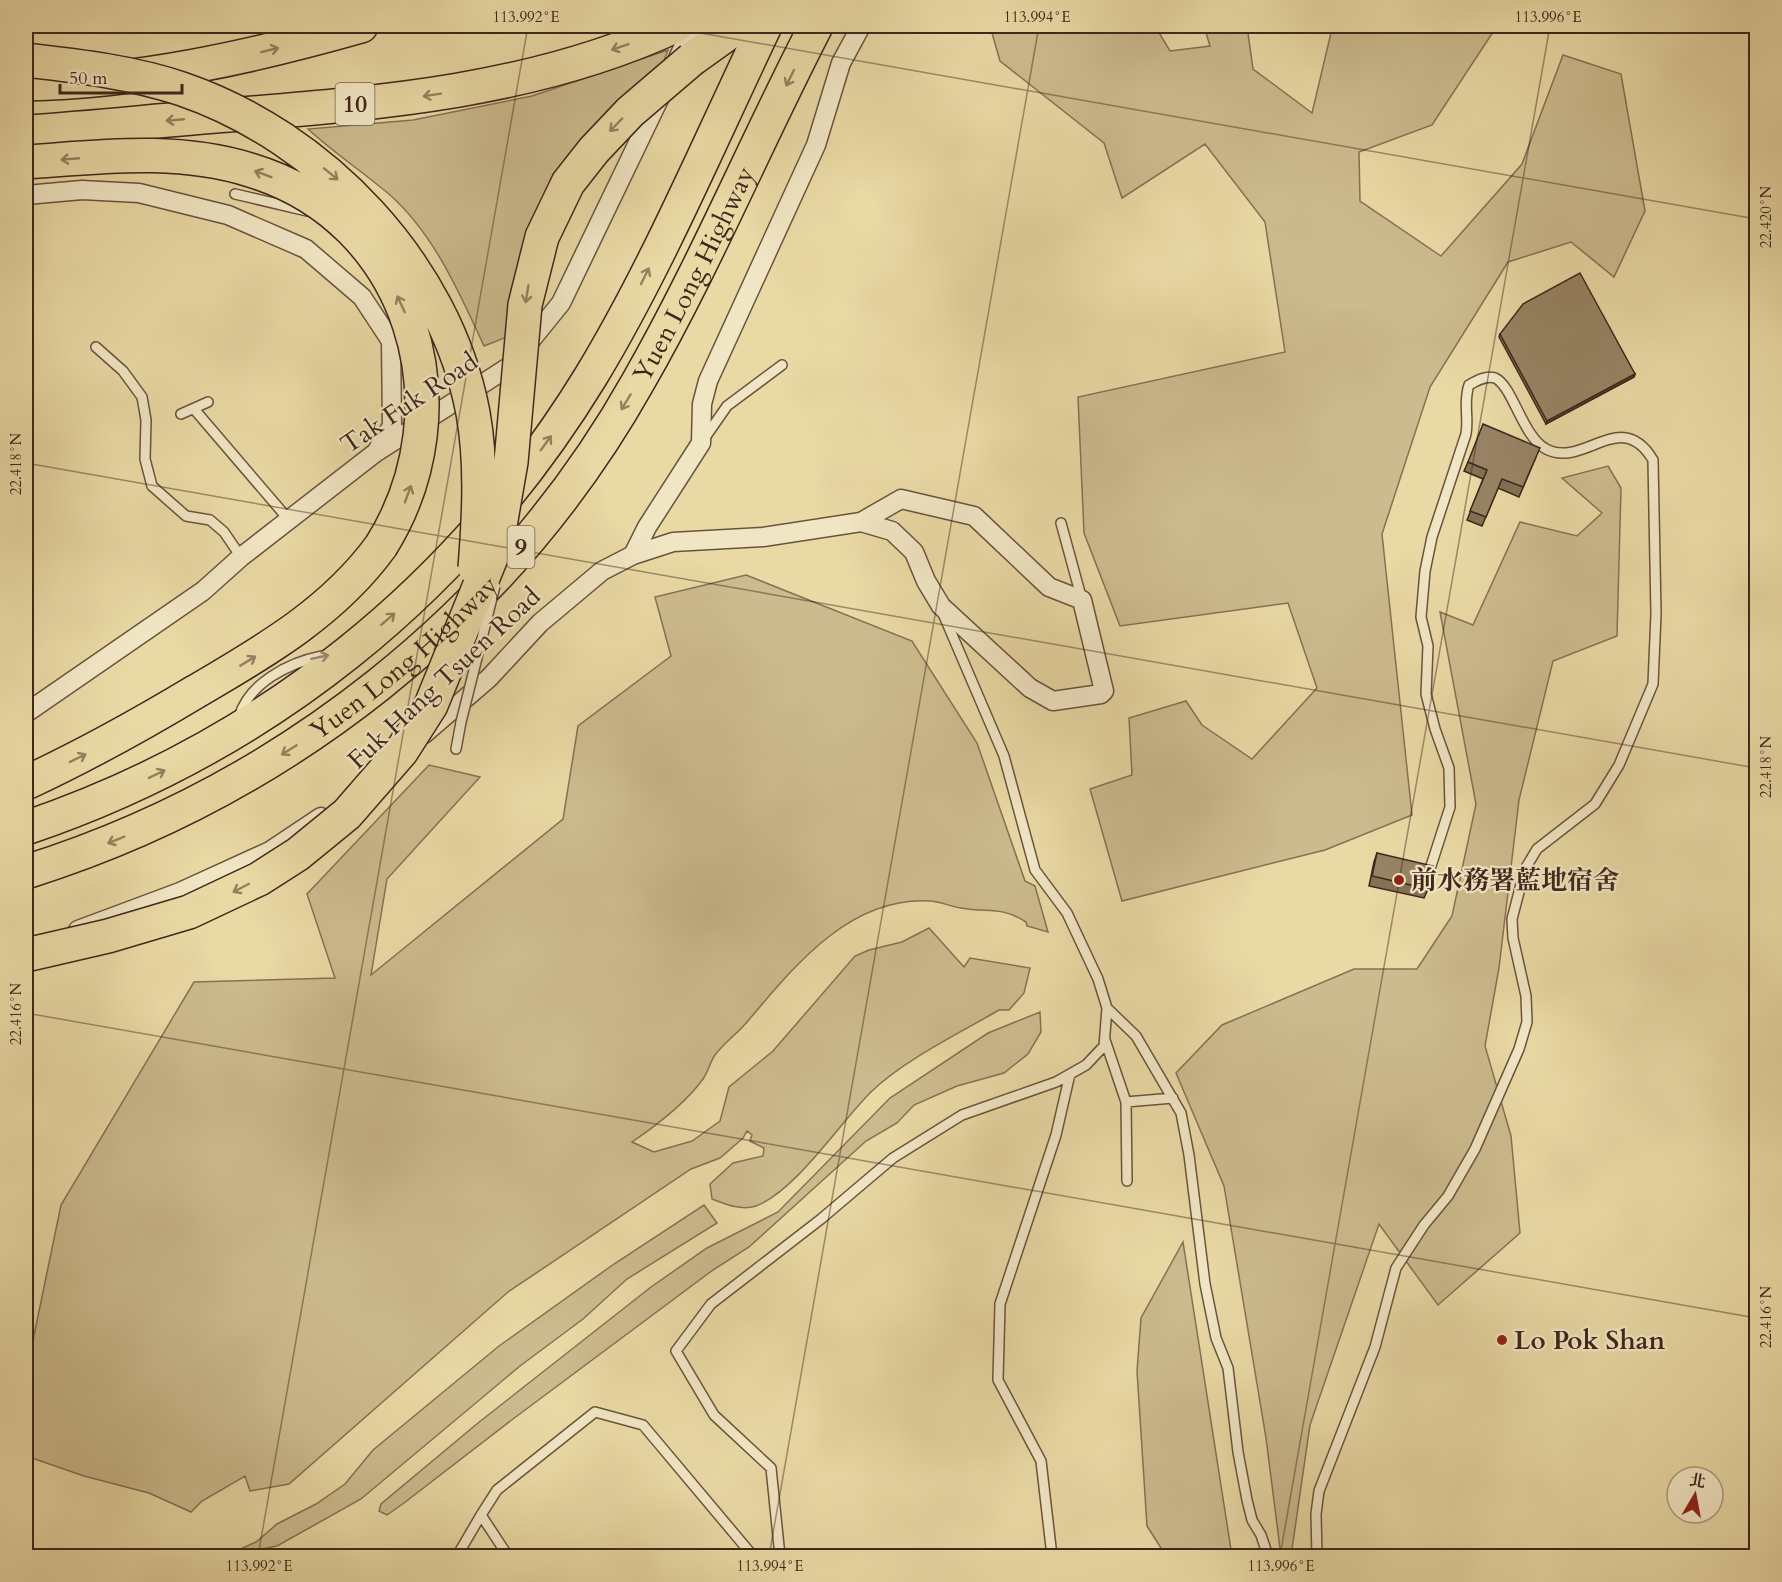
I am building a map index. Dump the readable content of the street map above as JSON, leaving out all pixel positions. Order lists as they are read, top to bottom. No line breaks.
{"streets":{"highway":["10","Yuen Long Highway","9"],"street":["Tak Fuk Road","Fuk Hang Tsuen Road"]},"places":["前水務署藍地宿舍","Lo Pok Shan"],"scale_bar":"50 m","north":"top","coordinates":["113.992°E","113.994°E","113.996°E","22.420°N","22.418°N","22.416°N"]}
